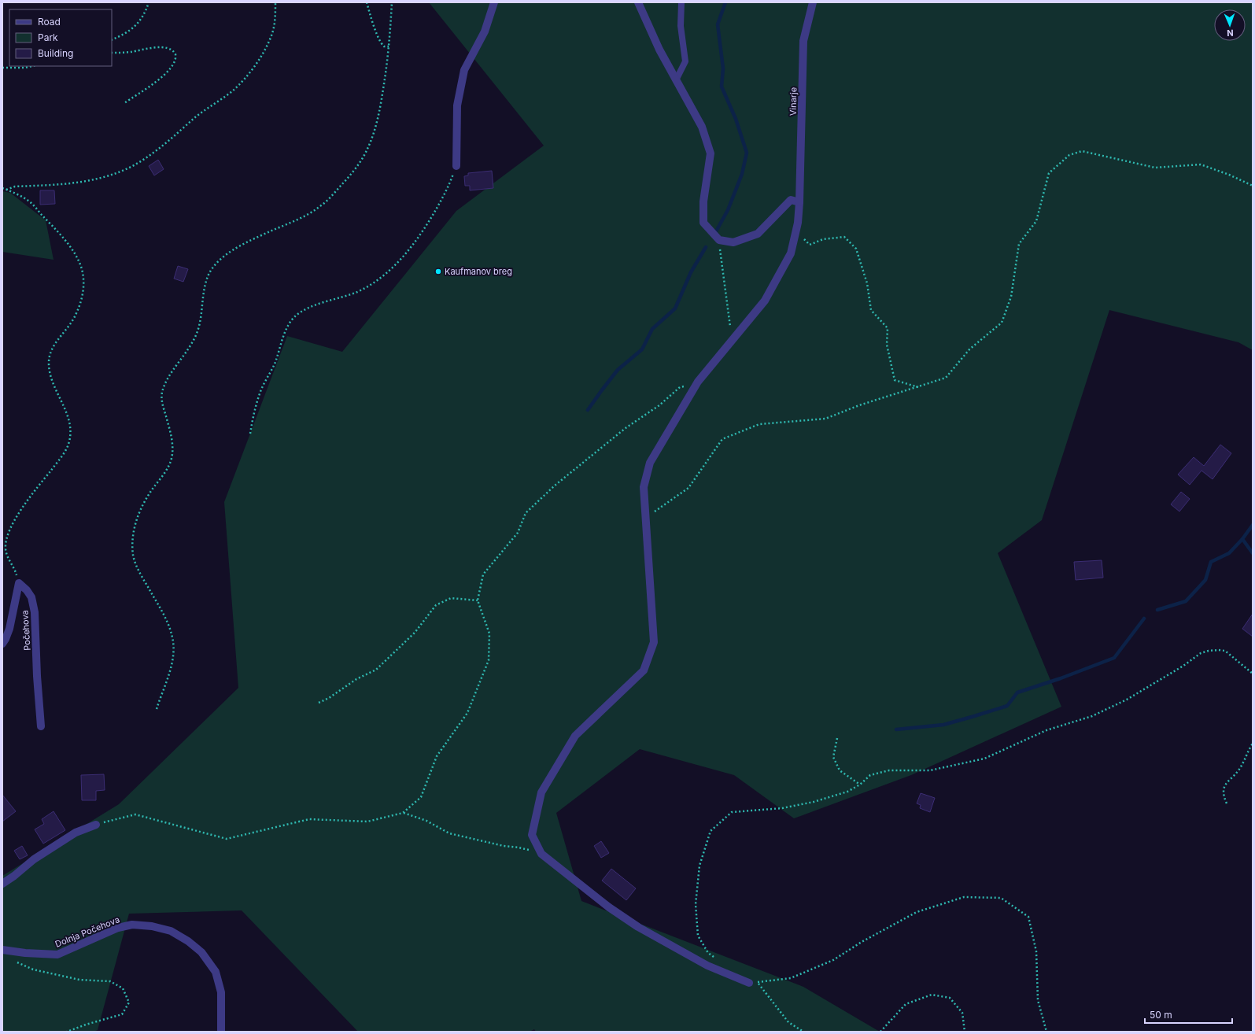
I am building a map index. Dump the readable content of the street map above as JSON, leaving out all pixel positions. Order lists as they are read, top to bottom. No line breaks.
{"streets":{"street":["Vinarje","Počehova","Dolnja Počehova"]},"places":["Kaufmanov breg"],"legend":["Road","Park","Building"],"scale_bar":"50 m","north":"bottom"}
